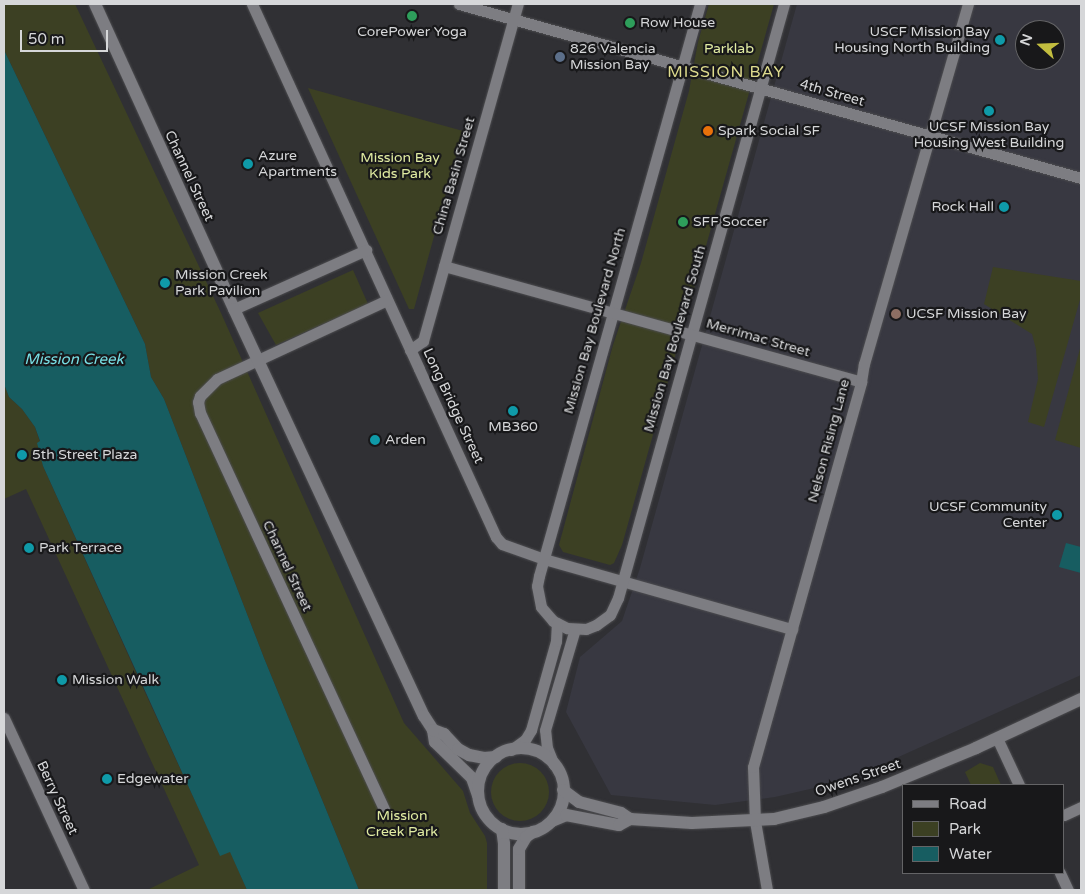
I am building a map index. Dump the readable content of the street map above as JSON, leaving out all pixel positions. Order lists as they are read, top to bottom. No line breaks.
{"streets":{"street":["4th Street","Channel Street","China Basin Street","Mission Bay Boulevard North","Merrimac Street","Mission Bay Boulevard South","Long Bridge Street","Nelson Rising Lane","Owens Street","Berry Street"]},"crossings":[["4th Street","China Basin Street"],["4th Street","Mission Bay Boulevard North"],["4th Street","Mission Bay Boulevard South"],["4th Street","Nelson Rising Lane"],["Channel Street","Owens Street"],["China Basin Street","Merrimac Street"],["China Basin Street","Long Bridge Street"],["Mission Bay Boulevard North","Merrimac Street"],["Mission Bay Boulevard North","Long Bridge Street"],["Merrimac Street","Mission Bay Boulevard South"],["Merrimac Street","Nelson Rising Lane"],["Mission Bay Boulevard South","Long Bridge Street"],["Long Bridge Street","Nelson Rising Lane"],["Nelson Rising Lane","Owens Street"]],"districts":["MISSION BAY"],"water":["Mission Creek"],"parks":["Parklab","Mission Bay Kids Park","Mission Creek Park"],"places":["CorePower Yoga","Row House","USCF Mission Bay Housing North Building","826 Valencia Mission Bay","UCSF Mission Bay Housing West Building","Spark Social SF","Azure Apartments","Rock Hall","SFF Soccer","Mission Creek Park Pavilion","UCSF Mission Bay","MB360","Arden","5th Street Plaza","UCSF Community Center","Park Terrace","Mission Walk","Edgewater"],"legend":["Road","Park","Water"],"scale_bar":"50 m","north":"left"}
